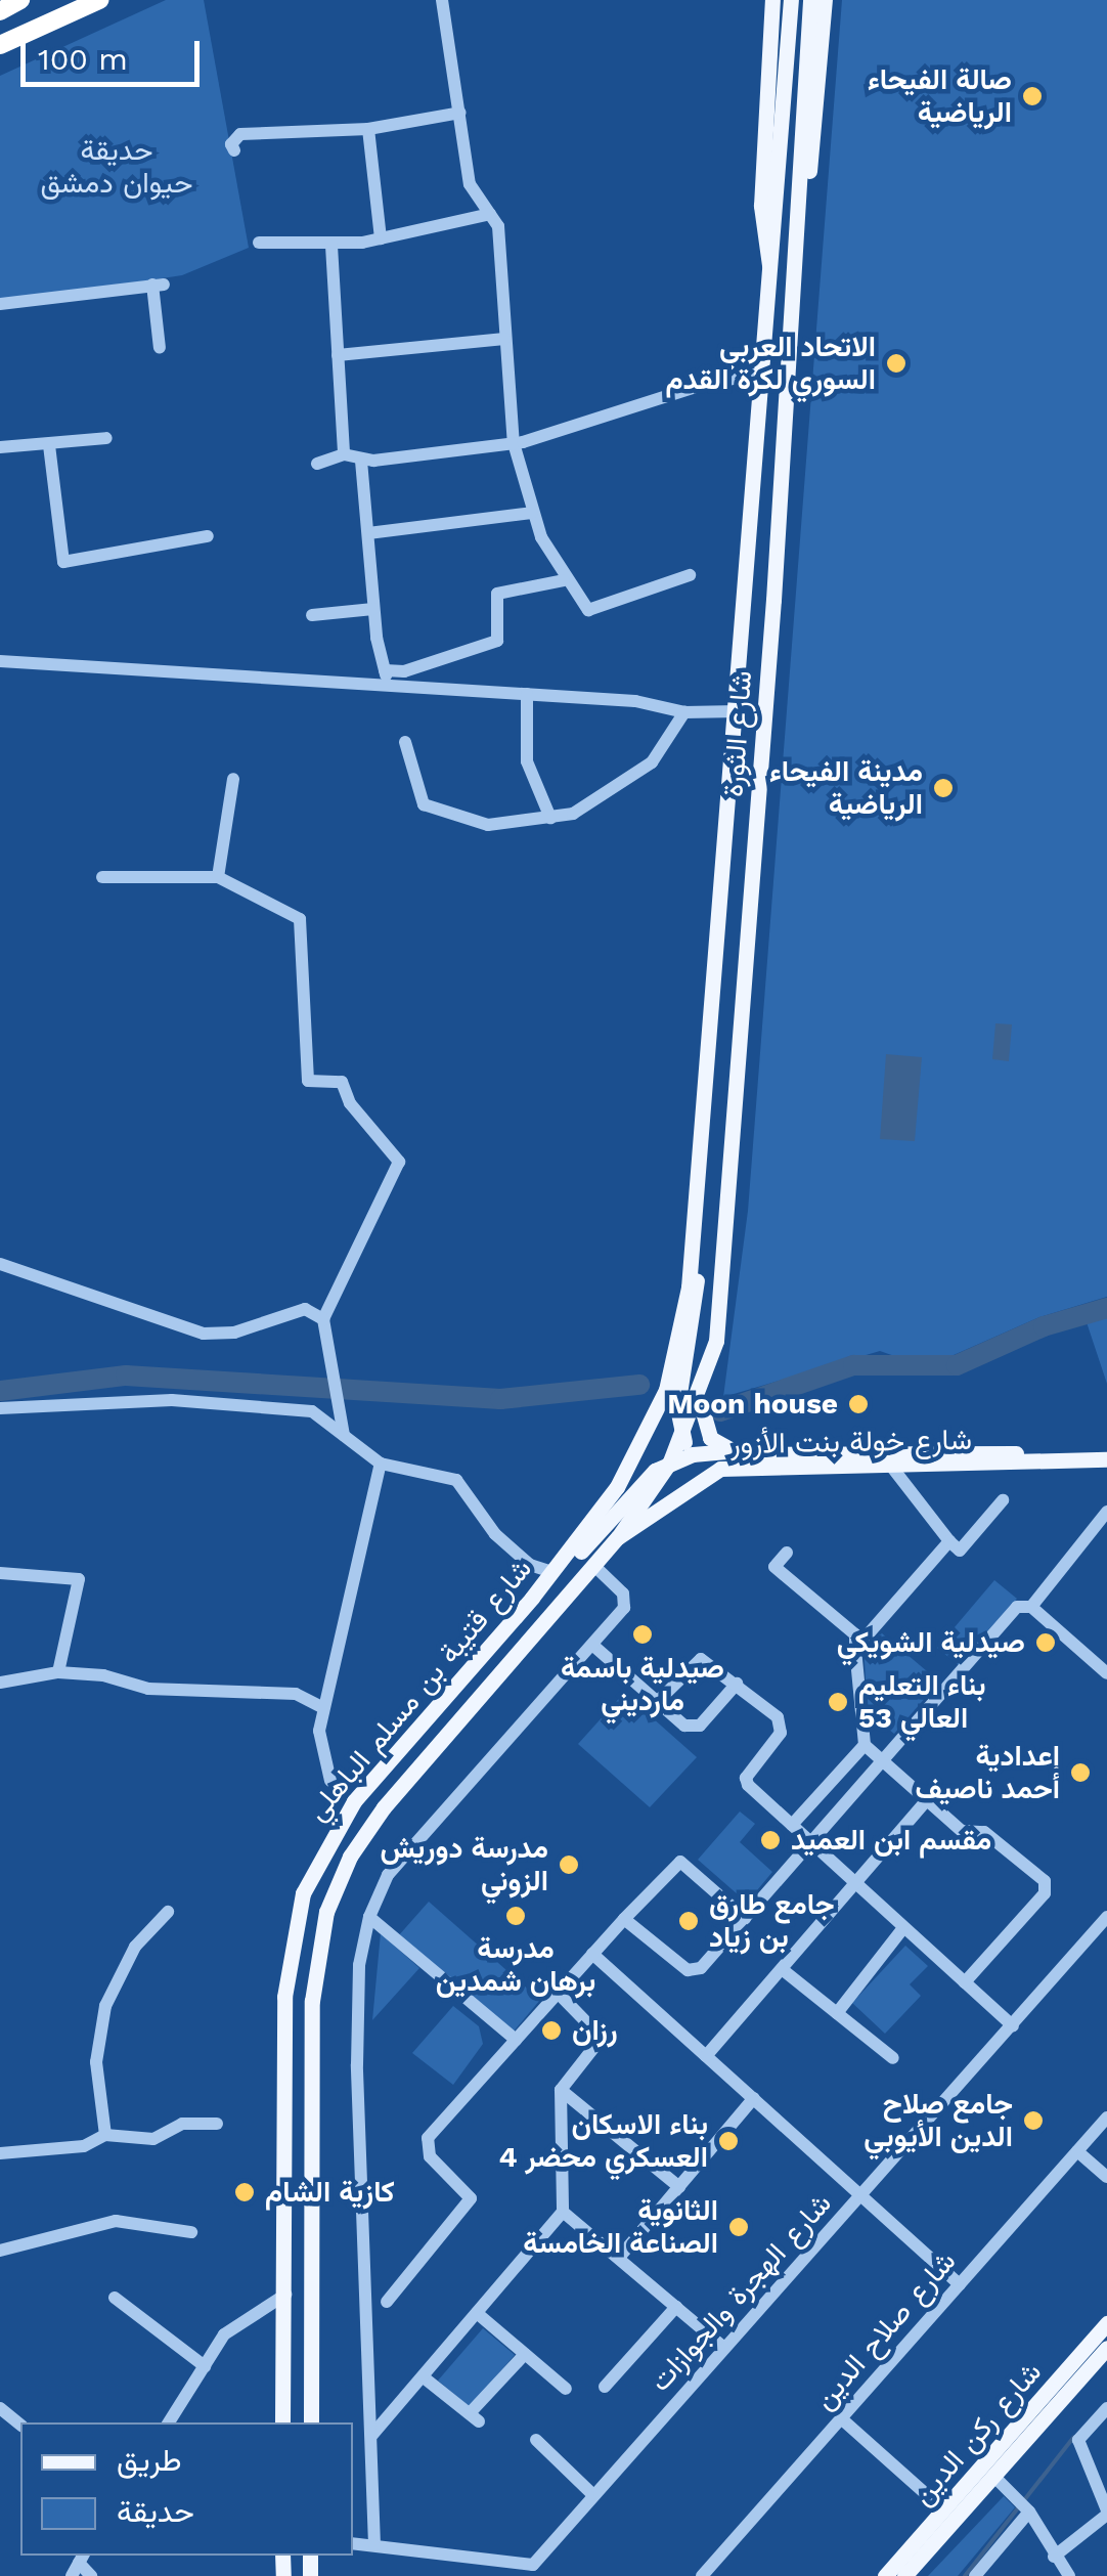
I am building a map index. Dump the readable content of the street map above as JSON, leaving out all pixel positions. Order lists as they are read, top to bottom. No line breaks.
{"streets":{"main road":["شارع الثورة","شارع خولة بنت الأزور","شارع قتيبة بن مسلم الباهلي","شارع ركن الدين"],"street":["شارع الهجرة والجوازات","شارع صلاح الدين"]},"crossings":[["شارع الثورة","شارع خولة بنت الأزور"],["شارع الثورة","شارع قتيبة بن مسلم الباهلي"],["شارع خولة بنت الأزور","شارع قتيبة بن مسلم الباهلي"]],"parks":["حديقة حيوان دمشق"],"places":["صالة الفيحاء الرياضية","الاتحاد العربي السوري لكرة القدم","مدينة الفيحاء الرياضية","Moon house","صيدلية باسمة مارديني","صيدلية الشويكي","بناء التعليم العالي 53","إعدادية أحمد ناصيف","مقسم ابن العميد","مدرسة دوريش الزوني","مدرسة برهان شمدين","جامع طارق بن زياد","رزان","جامع صلاح الدين الأيوبي","بناء الاسكان العسكري محضر 4","كازية الشام","الثانوية الصناعة الخامسة"],"legend":["طريق","حديقة"],"scale_bar":"100 m"}
